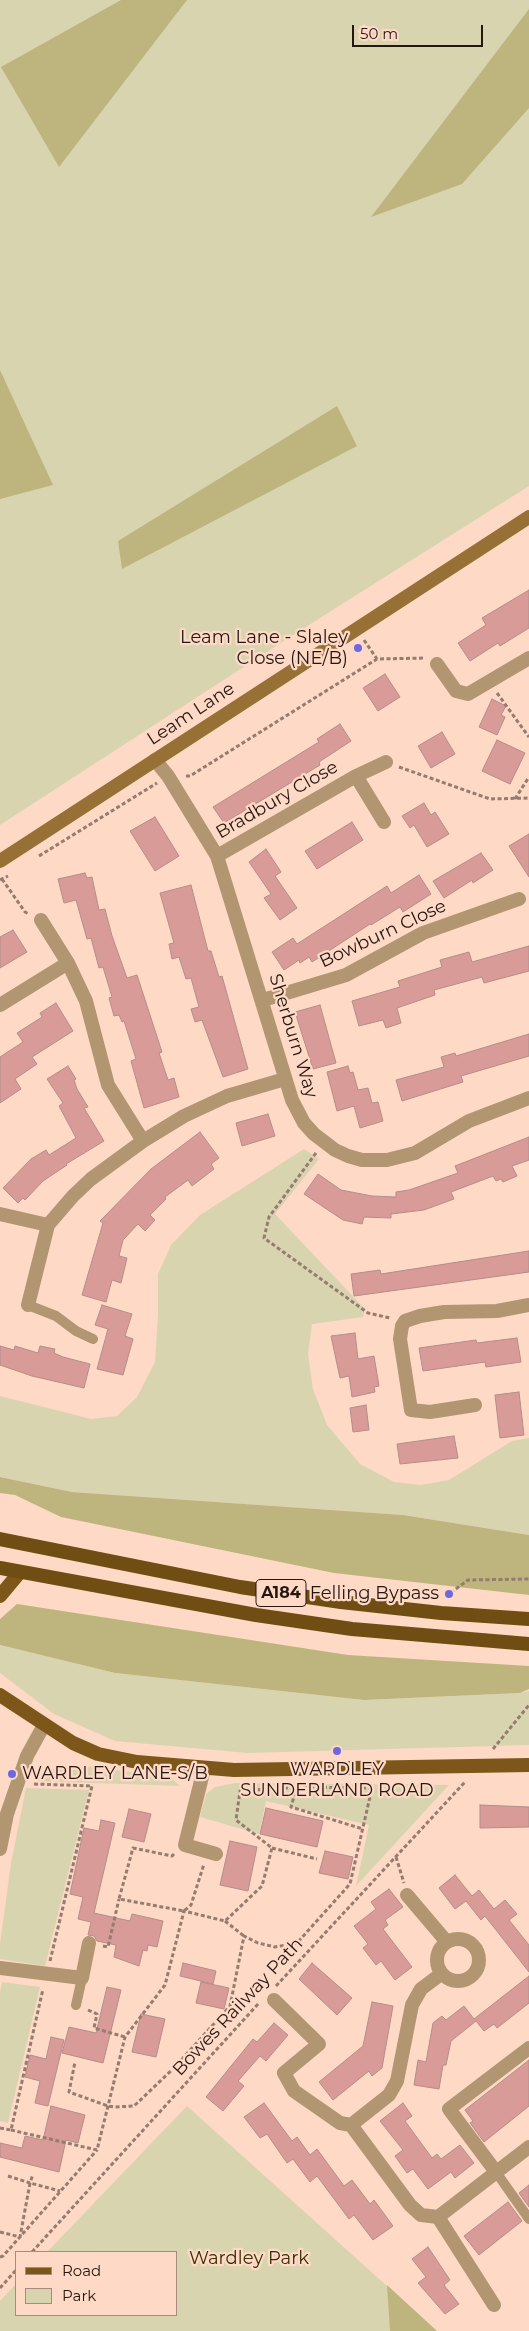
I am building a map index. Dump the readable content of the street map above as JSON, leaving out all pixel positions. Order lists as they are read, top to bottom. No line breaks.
{"streets":{"highway":["A184"],"main road":["Leam Lane"],"street":["Bradbury Close","Bowburn Close","Sherburn Way"],"path":["Bowes Railway Path"]},"crossings":[["Leam Lane","Sherburn Way"],["Bradbury Close","Sherburn Way"],["Bowburn Close","Sherburn Way"]],"parks":["Wardley Park"],"places":["Leam Lane - Slaley Close (NE/B)","Felling Bypass","WARDLEY SUNDERLAND ROAD","WARDLEY LANE-S/B"],"legend":["Road","Park"],"scale_bar":"50 m"}
